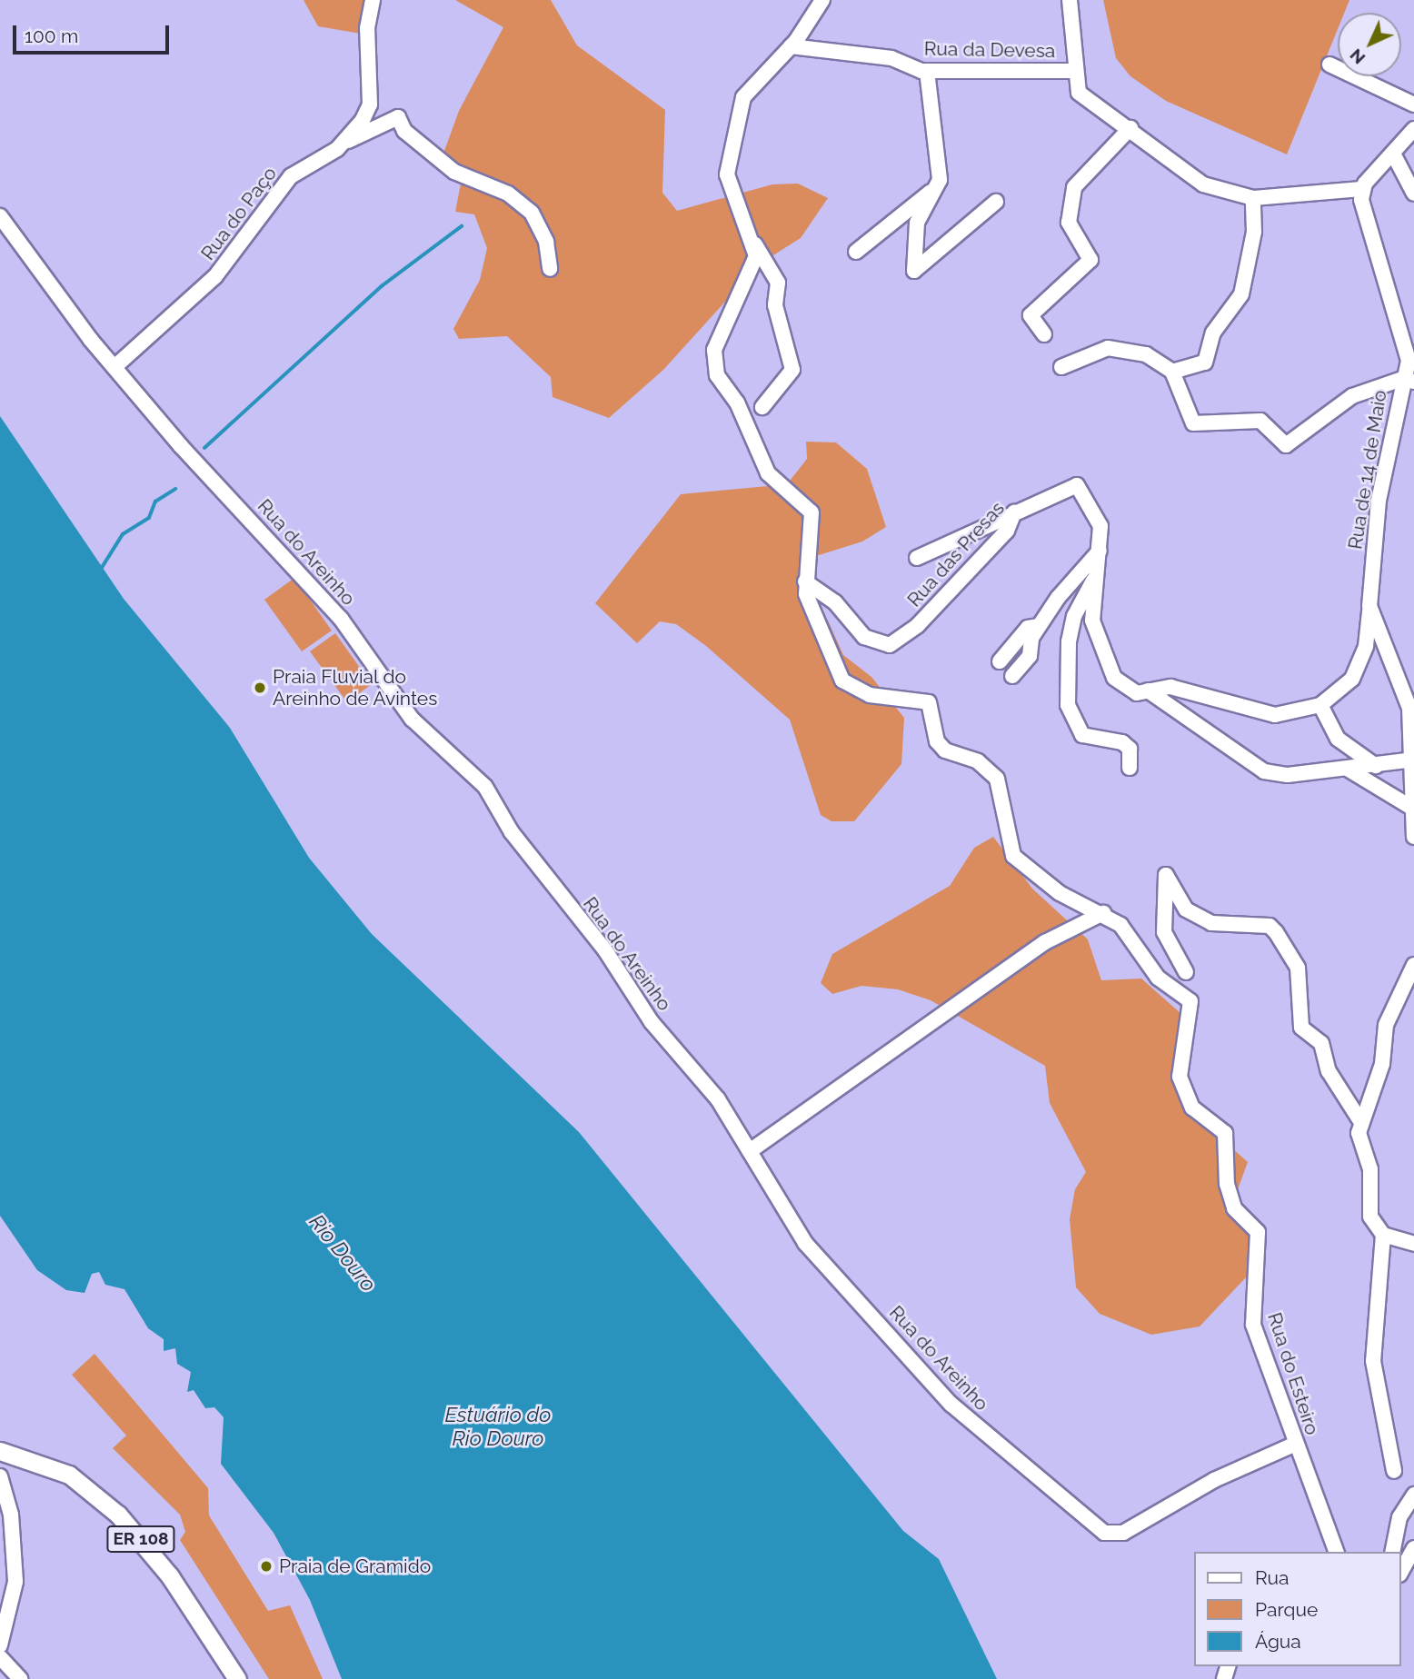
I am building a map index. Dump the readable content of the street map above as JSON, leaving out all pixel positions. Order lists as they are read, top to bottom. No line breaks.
{"streets":{"main road":["ER 108"],"street":["Rua da Devesa","Rua do Paço","Rua de 14 de Maio","Rua do Areinho","Rua das Presas","Rua do Esteiro"]},"crossings":[["Rua do Paço","Rua do Areinho"],["Rua de 14 de Maio","Rua das Presas"],["Rua do Areinho","Rua do Esteiro"]],"water":["Rio Douro","Estuário do Rio Douro"],"places":["Praia Fluvial do Areinho de Avintes","Praia de Gramido"],"legend":["Rua","Parque","Água"],"scale_bar":"100 m","north":"bottom left"}
